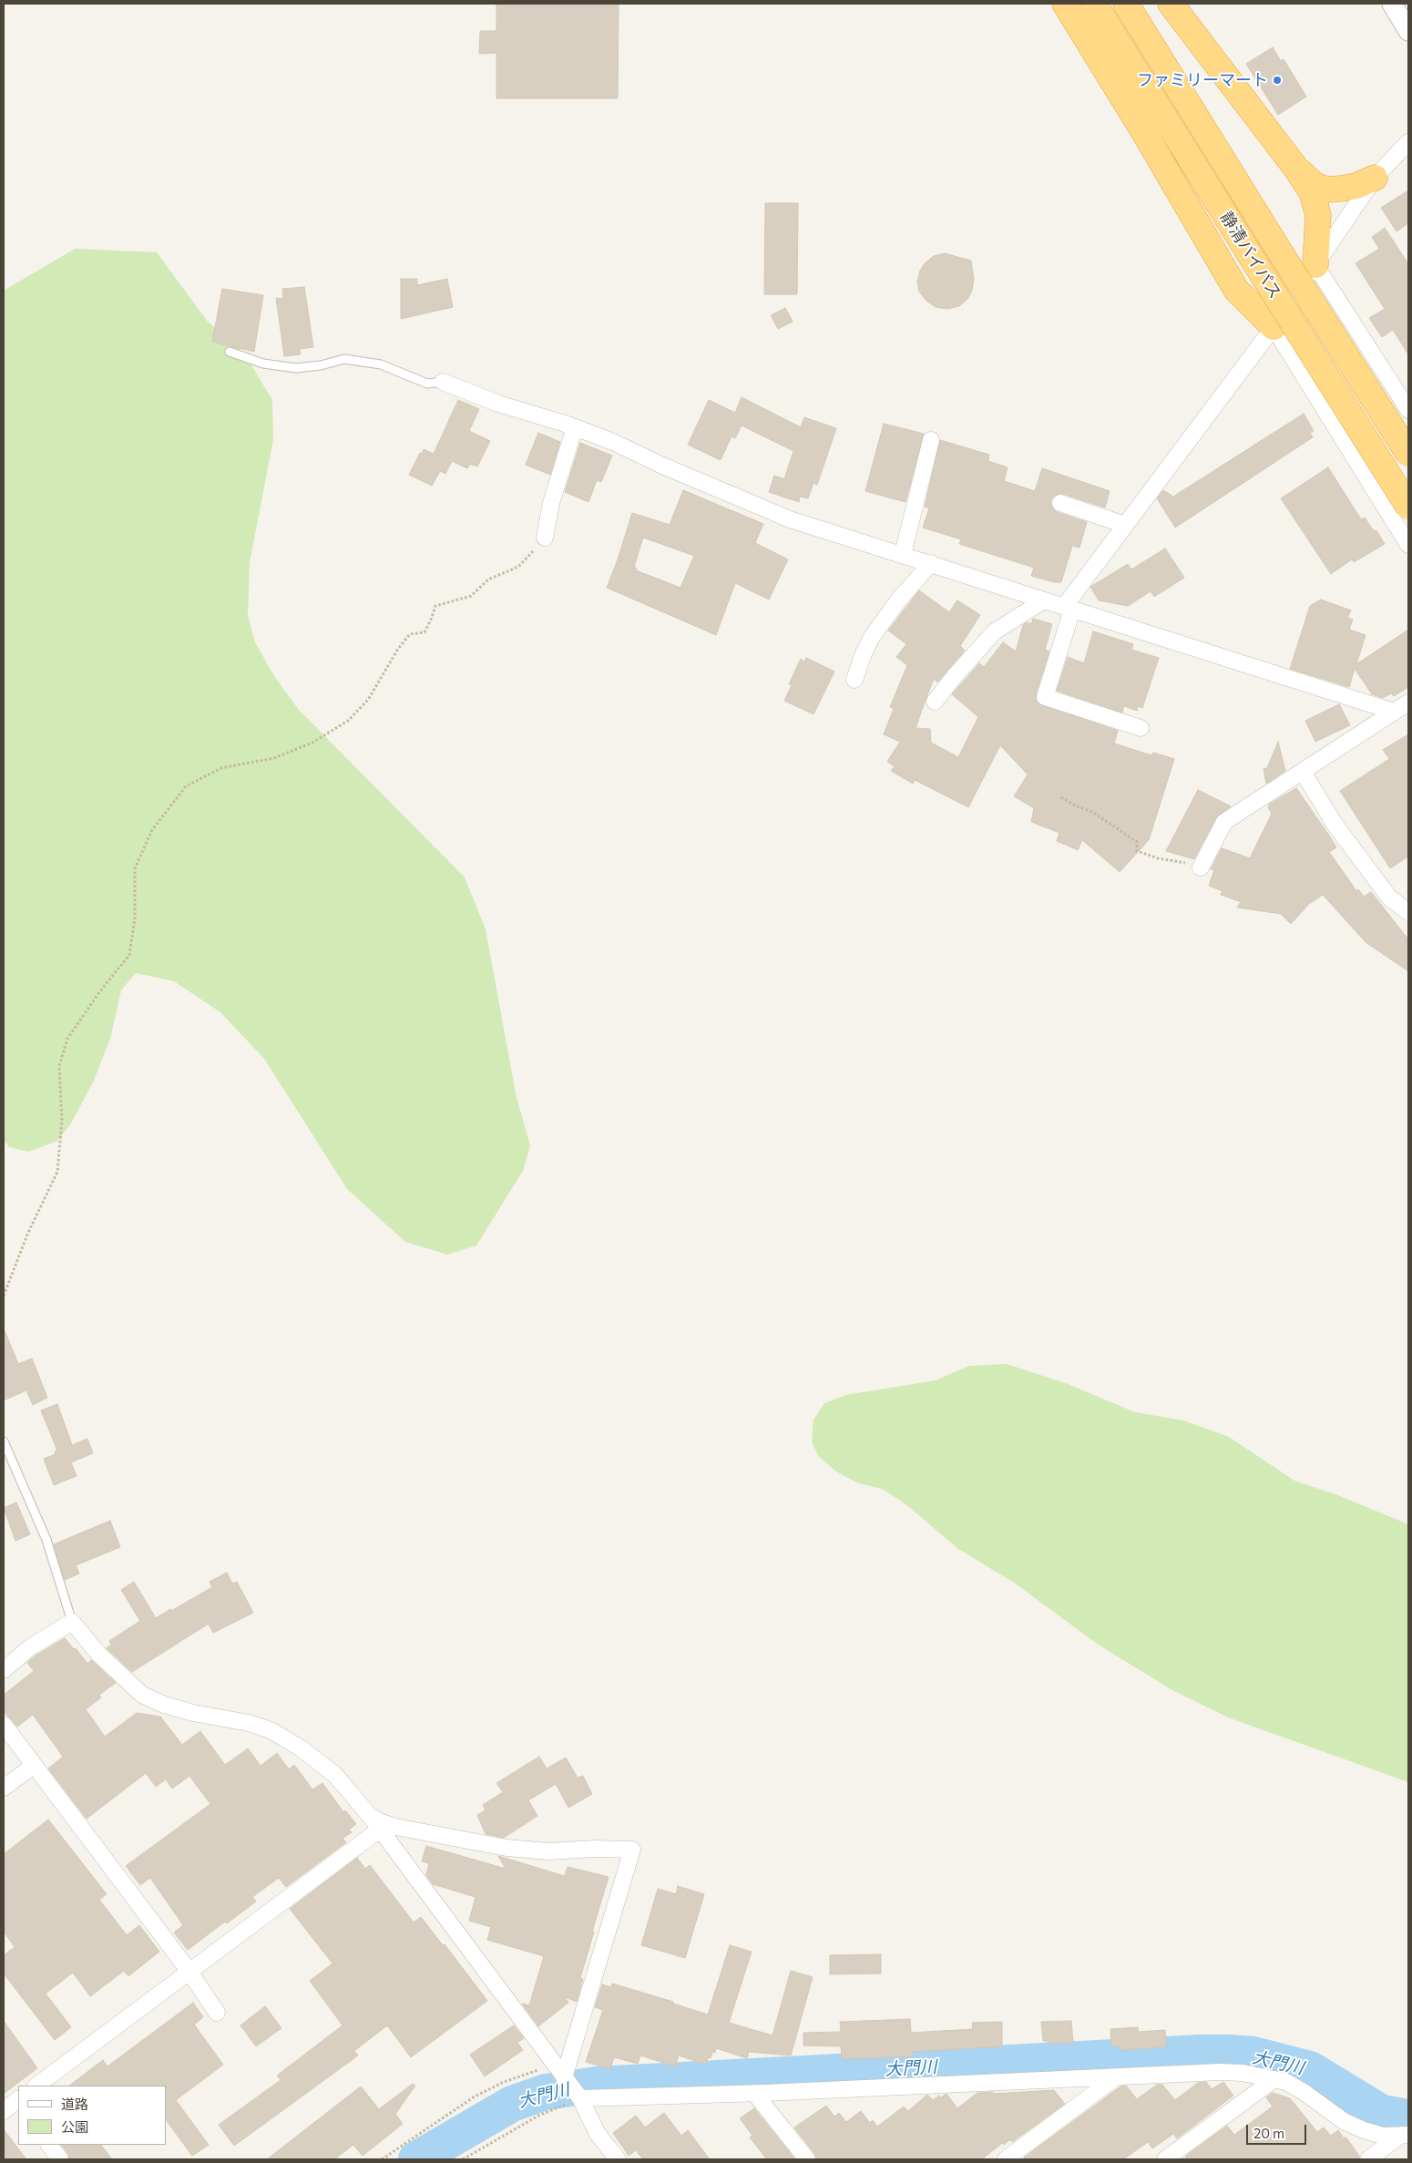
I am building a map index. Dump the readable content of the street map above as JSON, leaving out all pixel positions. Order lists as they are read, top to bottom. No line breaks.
{"streets":{"highway":["静清バイパス"]},"water":["大門川"],"places":["ファミリーマート"],"legend":["道路","公園"],"scale_bar":"20 m"}
